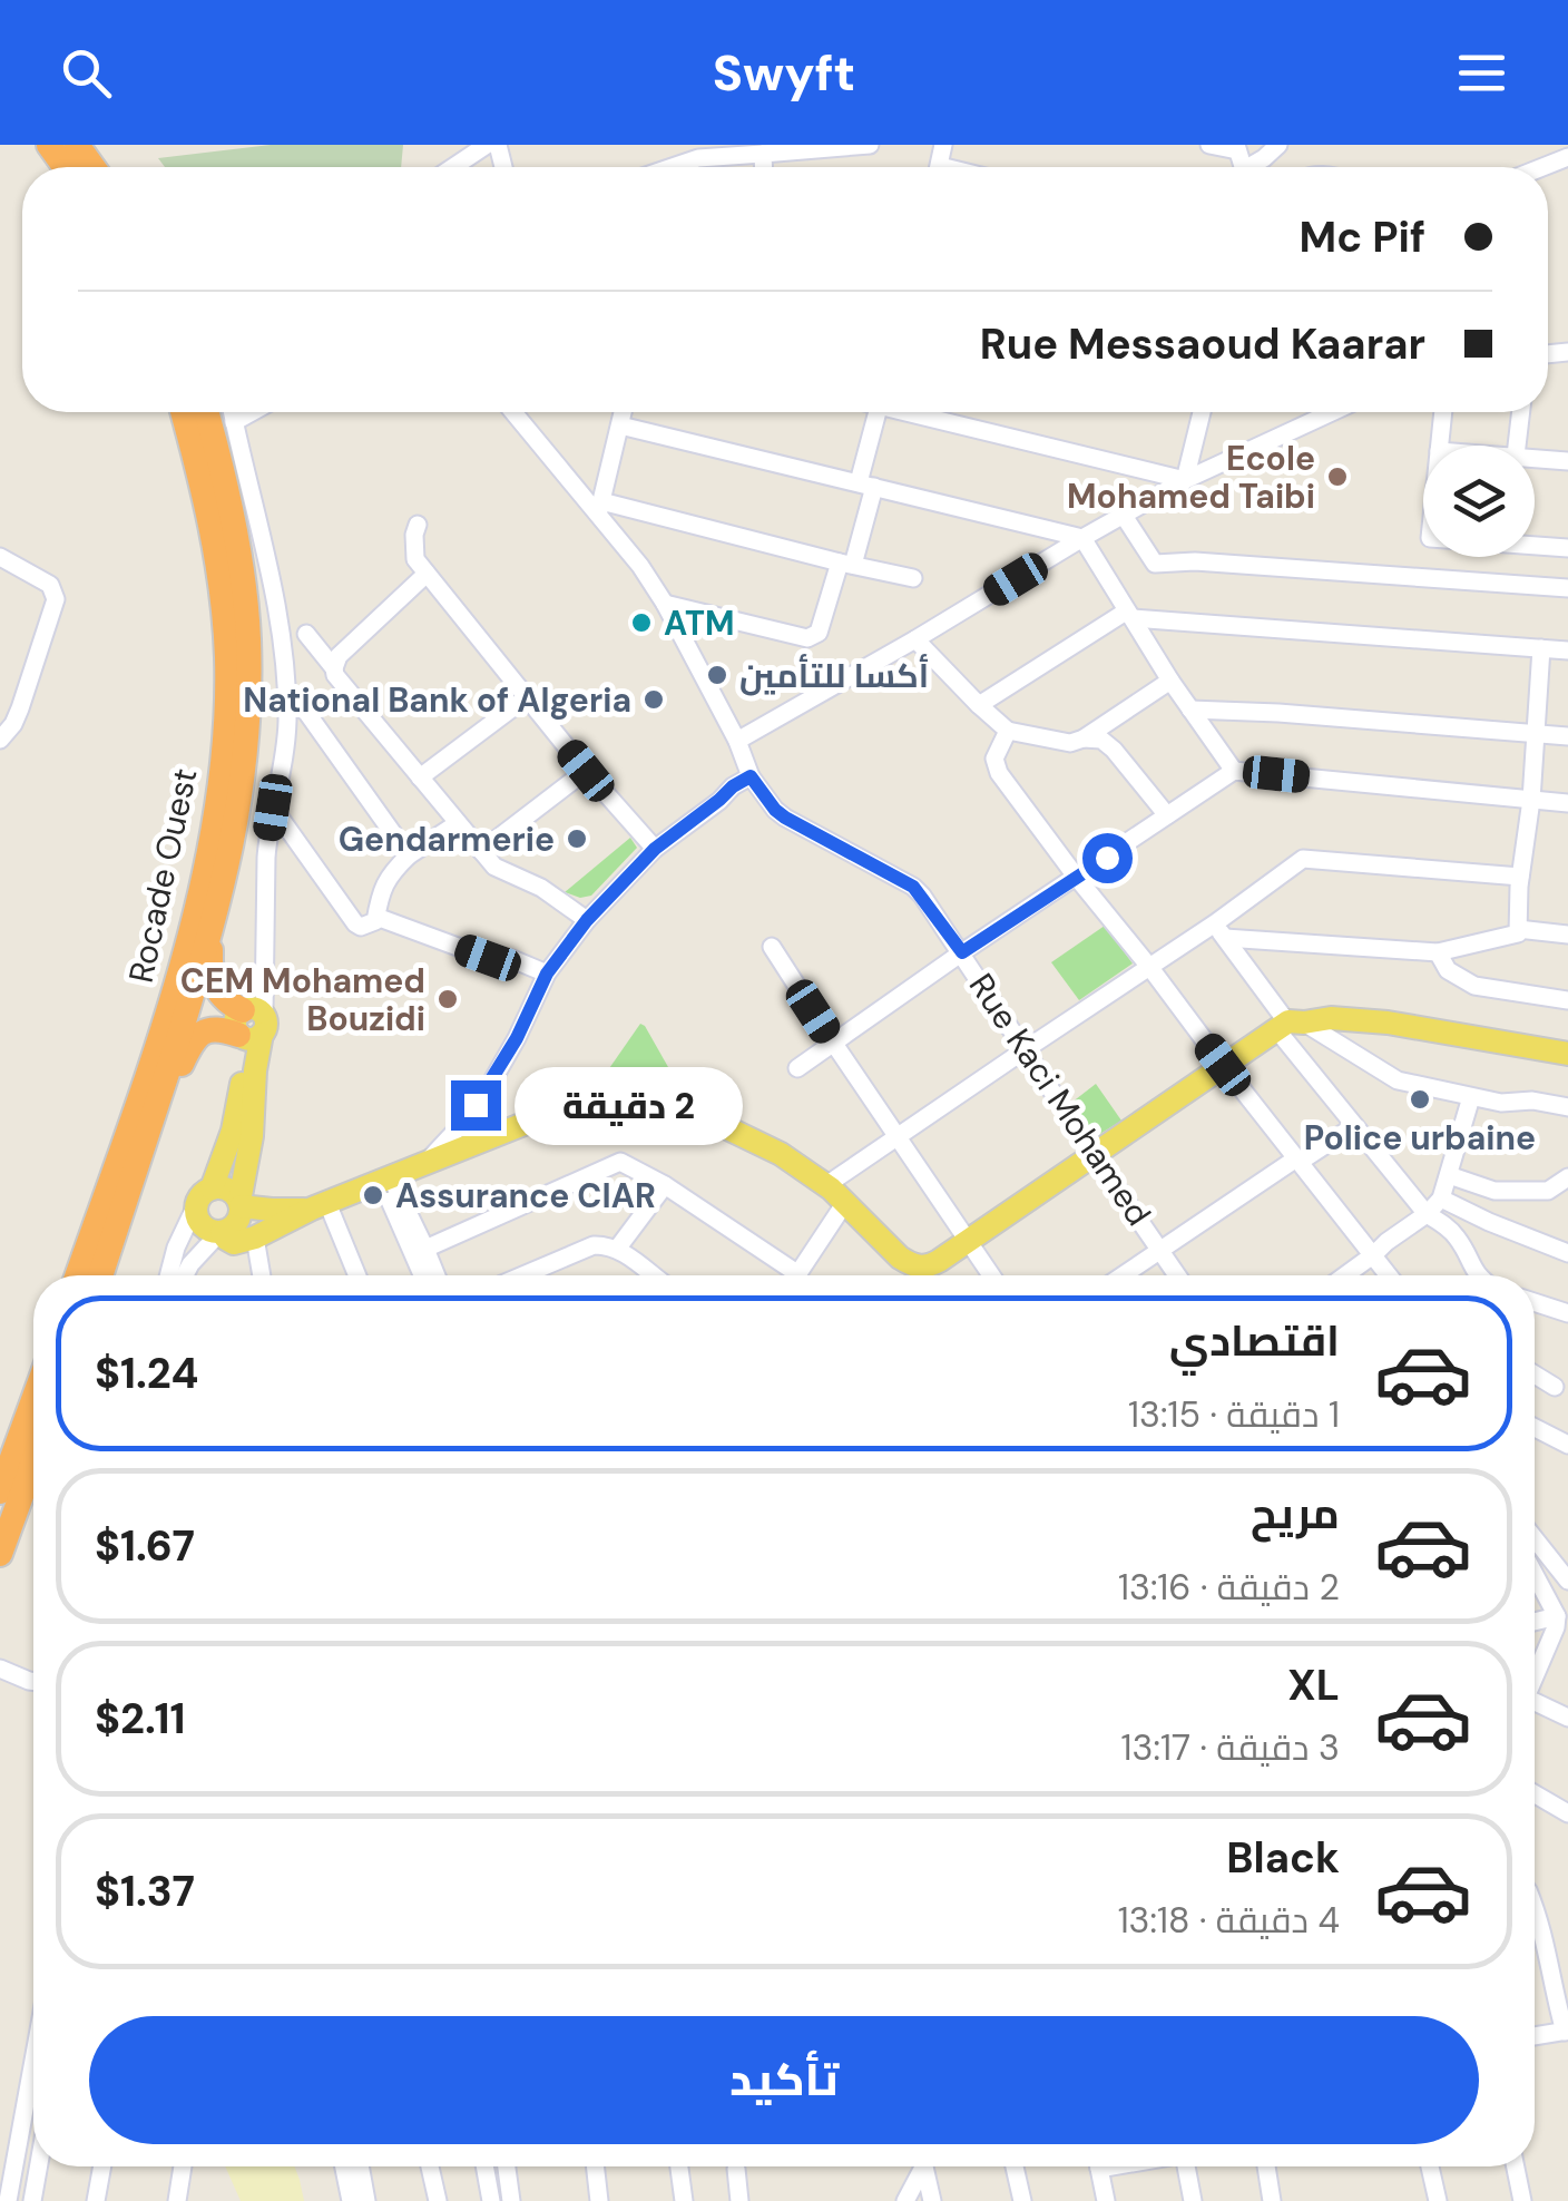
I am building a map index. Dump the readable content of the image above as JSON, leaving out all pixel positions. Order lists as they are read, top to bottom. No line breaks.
{"streets":{"highway":["Rocade Ouest"],"street":["Rue Kaci Mohamed"]},"places":["Ecole Mohamed Taibi","ATM","أكسا للتأمين","National Bank of Algeria","Gendarmerie","CEM Mohamed Bouzidi","Police urbaine","Assurance CIAR"],"page":{"header":"Swyft","banner":["Mc Pif","Rue Messaoud Kaarar"],"bubble":"2 دقيقة","list":[{"name":"اقتصادي","note":"1 دقيقة · 13:15","value":"$1.24"},{"name":"مريح","note":"2 دقيقة · 13:16","value":"$1.67"},{"name":"XL","note":"3 دقيقة · 13:17","value":"$2.11"},{"name":"Black","note":"4 دقيقة · 13:18","value":"$1.37"}],"buttons":"تأكيد"}}
